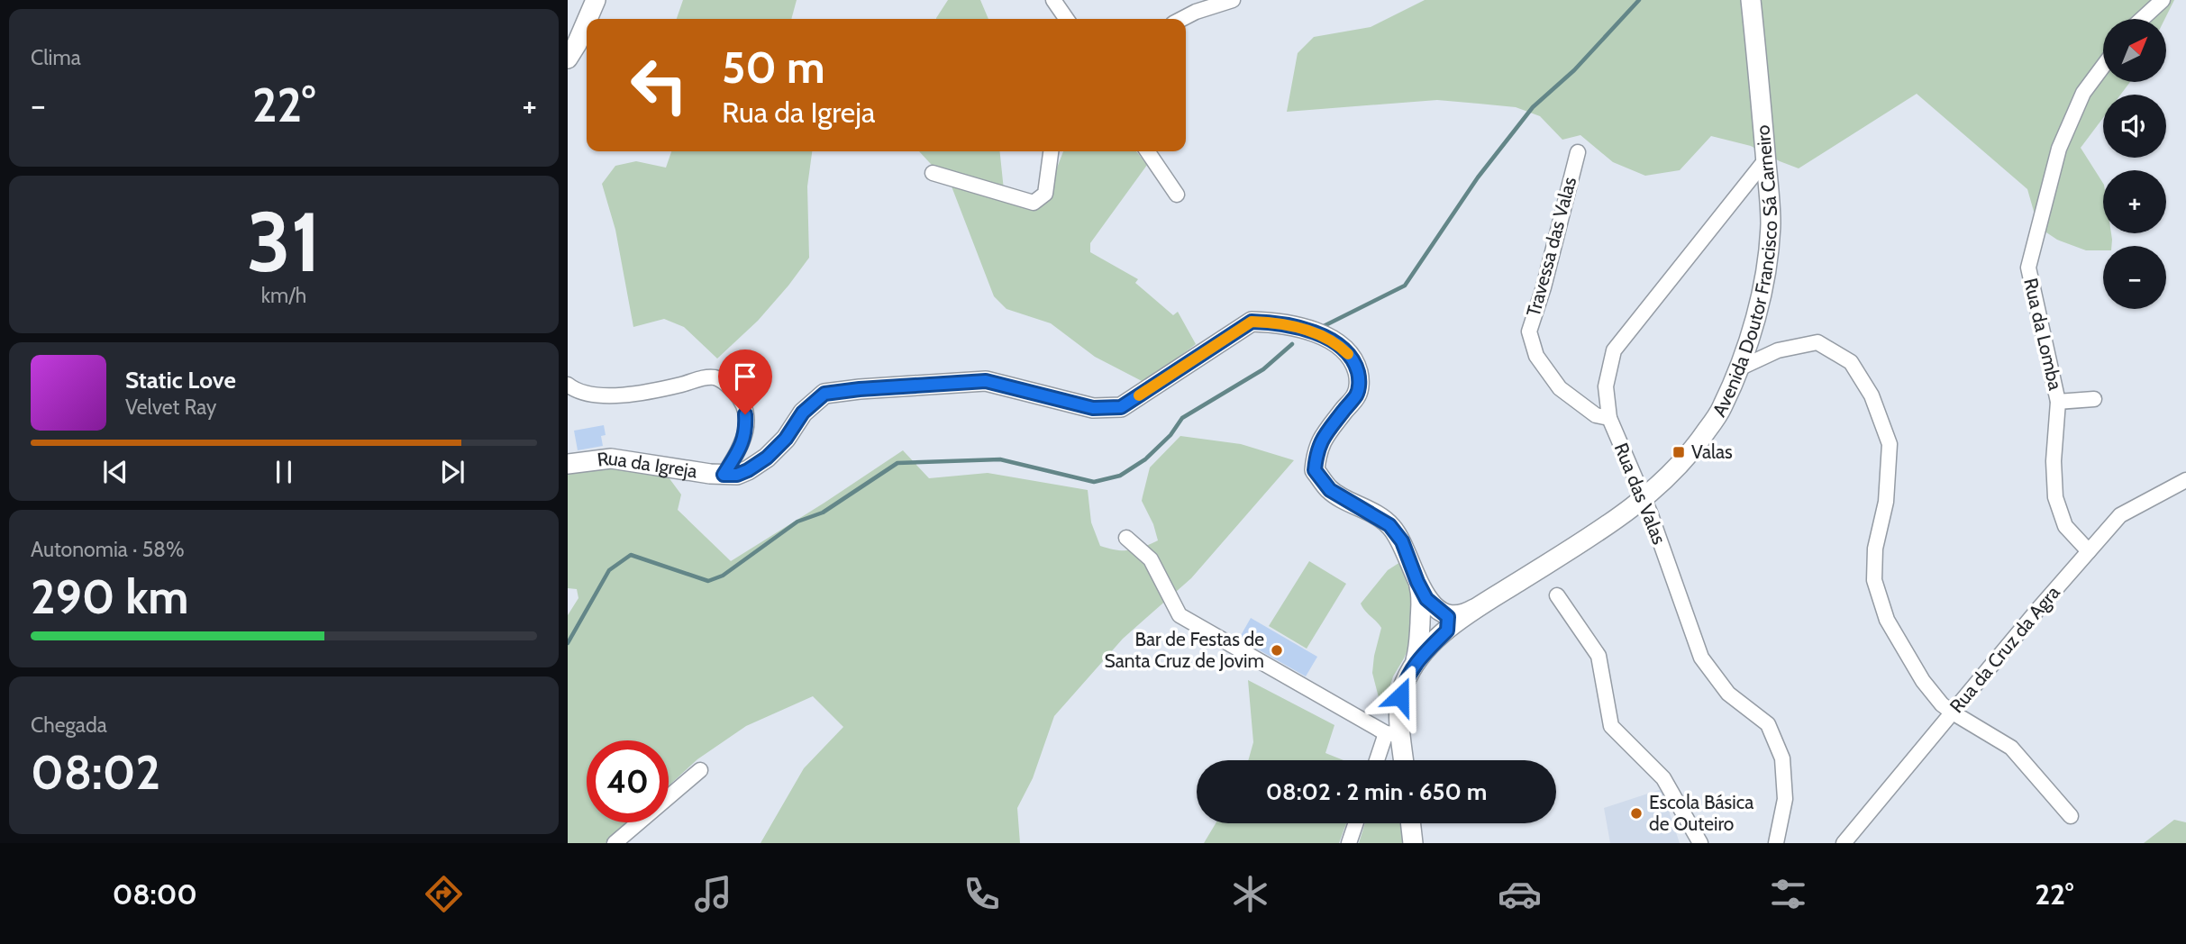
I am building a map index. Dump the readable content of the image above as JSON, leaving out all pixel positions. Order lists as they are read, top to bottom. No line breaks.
{"streets":{"street":["Travessa das Valas","Avenida Doutor Francisco Sá Carneiro","Rua da Lomba","Rua da Igreja","Rua das Valas","Rua da Cruz da Agra"]},"crossings":[["Travessa das Valas","Rua das Valas"],["Avenida Doutor Francisco Sá Carneiro","Rua da Igreja"],["Avenida Doutor Francisco Sá Carneiro","Rua das Valas"],["Rua da Lomba","Rua da Cruz da Agra"]],"places":{"transit":["Valas"],"other":["Bar de Festas de Santa Cruz de Jovim","Escola Básica de Outeiro"]},"north":"top right","page":{"tile":["Clima",["31","km/h"],["Autonomia · 58%","290 km"],["Chegada","08:02"]],"map_buttons":["+","−"],"turn":["50 m","Rua da Igreja"],"heat":["−","22°","+"],"song":["Static Love","Velvet Ray"],"limit":"40","trip":"08:02 · 2 min · 650 m","tabs":["08:00","22°"]}}
